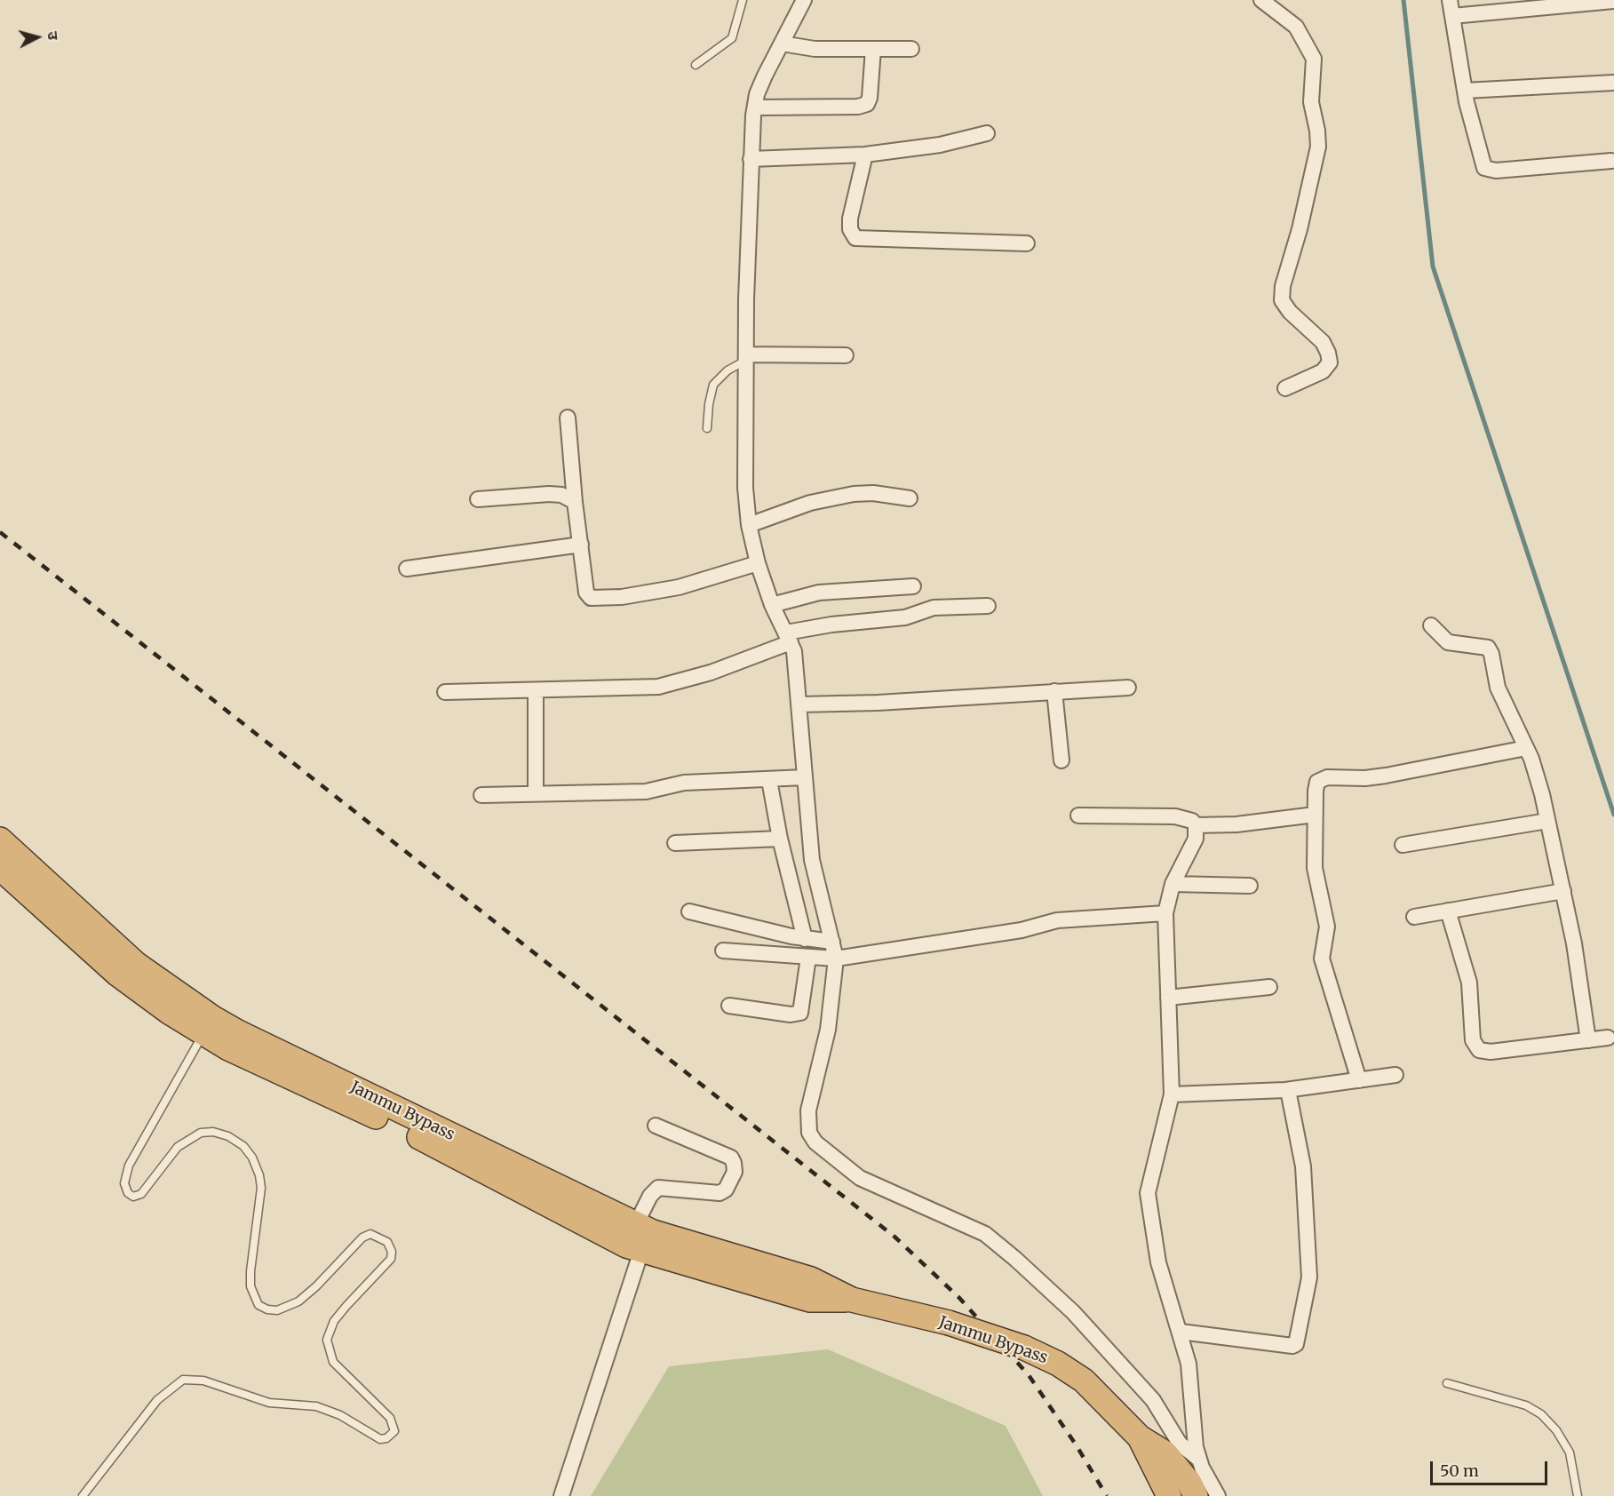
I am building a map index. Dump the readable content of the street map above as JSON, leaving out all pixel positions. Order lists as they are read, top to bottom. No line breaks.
{"streets":{"highway":["Jammu Bypass"]},"scale_bar":"50 m","north":"right"}
